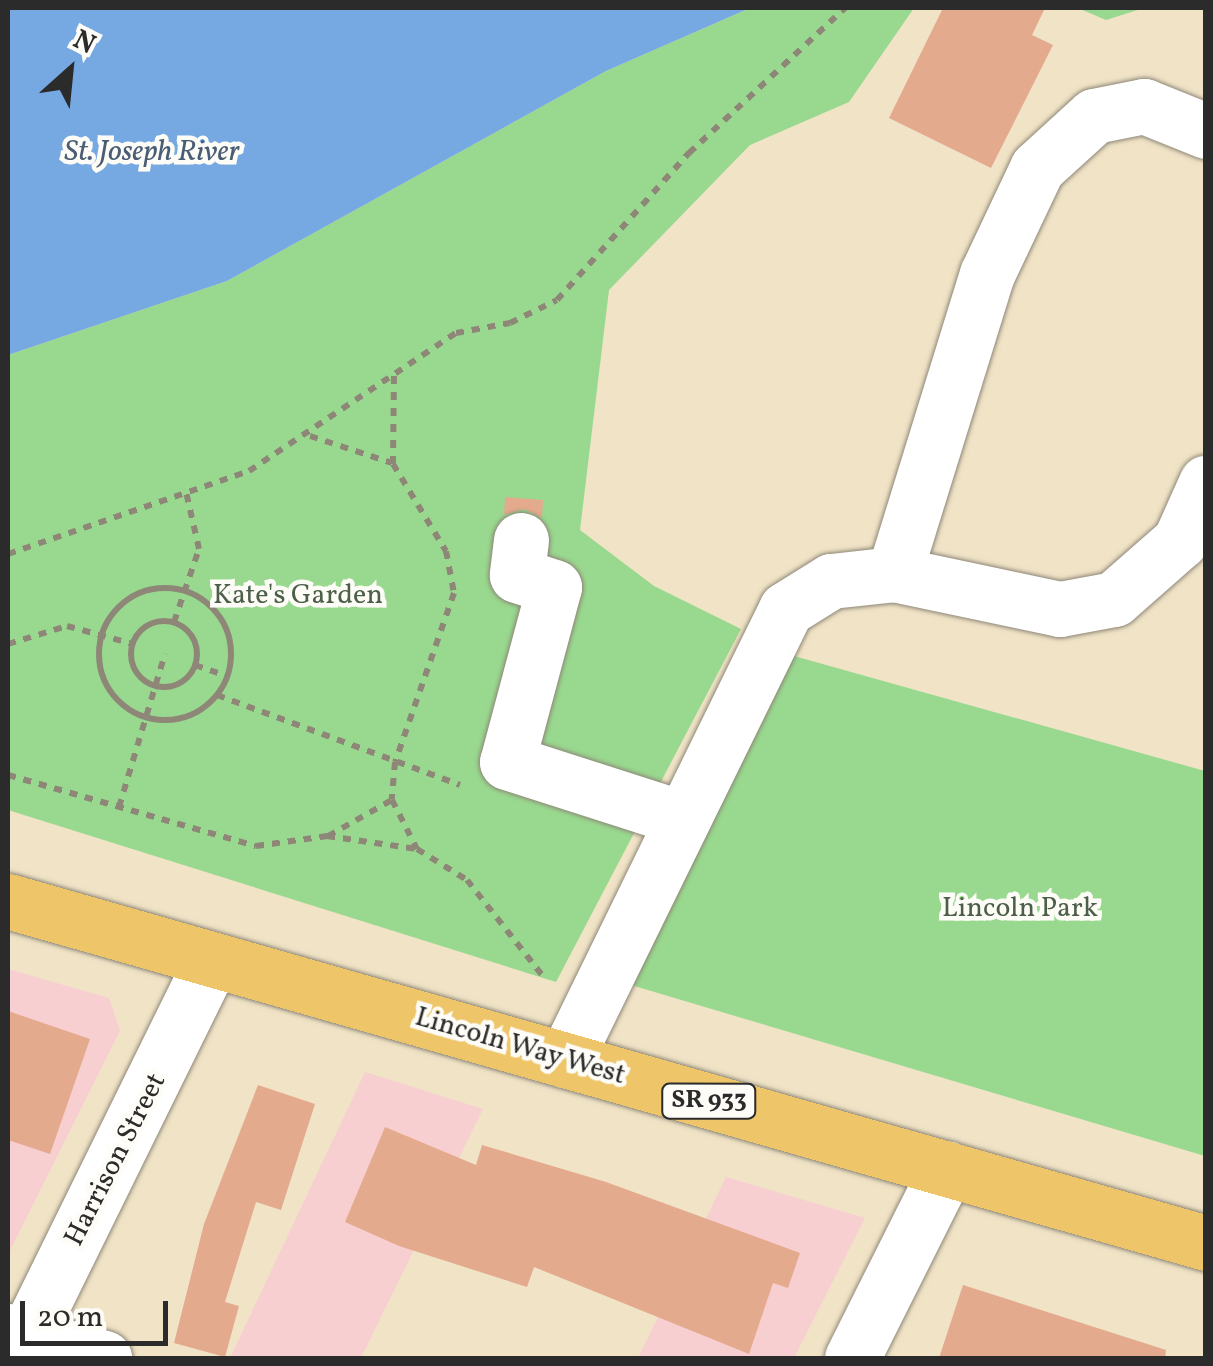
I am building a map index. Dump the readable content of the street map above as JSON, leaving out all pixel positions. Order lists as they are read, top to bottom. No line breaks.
{"streets":{"main road":["Lincoln Way West","SR 933"],"street":["Harrison Street"]},"crossings":[["Lincoln Way West","Harrison Street"]],"water":["St. Joseph River"],"parks":["Kate's Garden","Lincoln Park"],"scale_bar":"20 m","north":"top right"}
